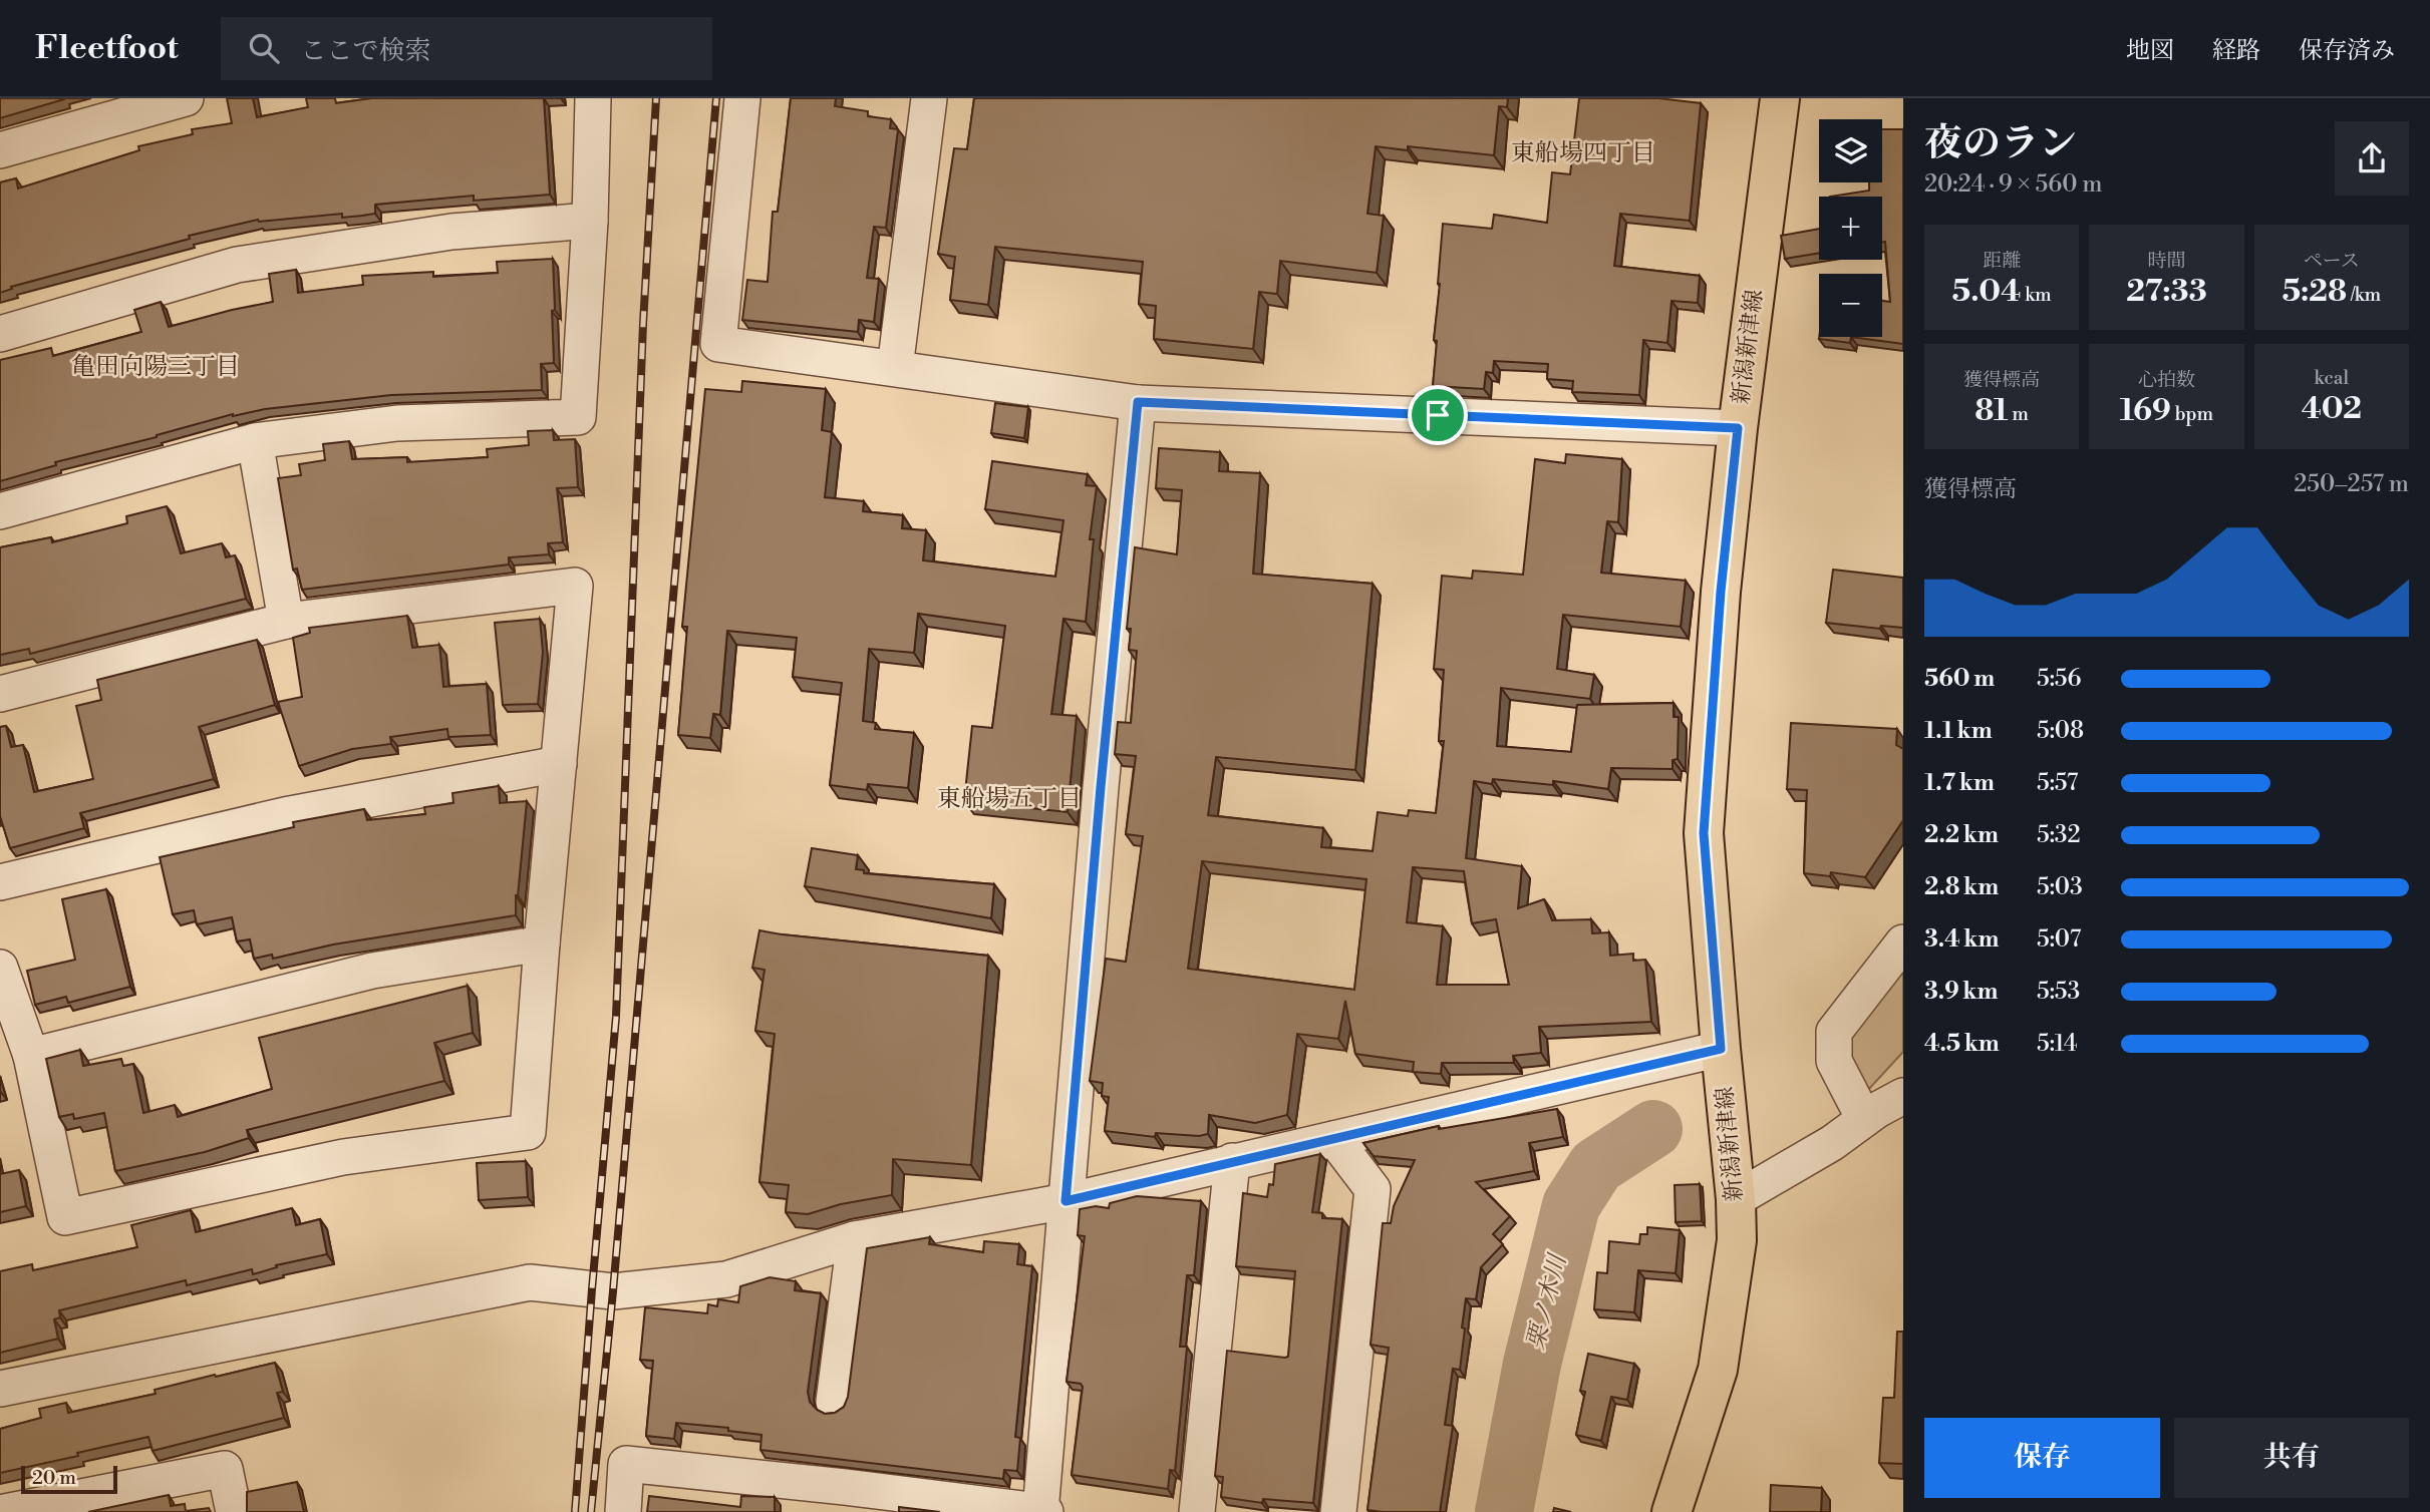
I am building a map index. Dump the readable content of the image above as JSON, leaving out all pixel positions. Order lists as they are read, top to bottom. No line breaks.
{"streets":{"main road":["新潟新津線"]},"districts":["東船場四丁目","亀田向陽三丁目","東船場五丁目"],"water":["栗ノ木川"],"scale_bar":"20 m","page":{"header":"Fleetfoot","search":"ここで検索","nav":["地図","経路","保存済み"],"heading":["夜のラン","20:24 · 9 × 560 m"],"map_buttons":["+","−"],"stats":[["距離","5.04 km"],["時間","27:33"],["ペース","5:28 /km"],["獲得標高","81 m"],["心拍数","169 bpm"],["kcal","402"]],"chart":["獲得標高","250–257 m"],"list":[{"name":"560 m","note":"5:56"},{"name":"1.1 km","note":"5:08"},{"name":"1.7 km","note":"5:57"},{"name":"2.2 km","note":"5:32"},{"name":"2.8 km","note":"5:03"},{"name":"3.4 km","note":"5:07"},{"name":"3.9 km","note":"5:53"},{"name":"4.5 km","note":"5:14"}],"buttons":["保存","共有"],"scale":"20 m"}}
